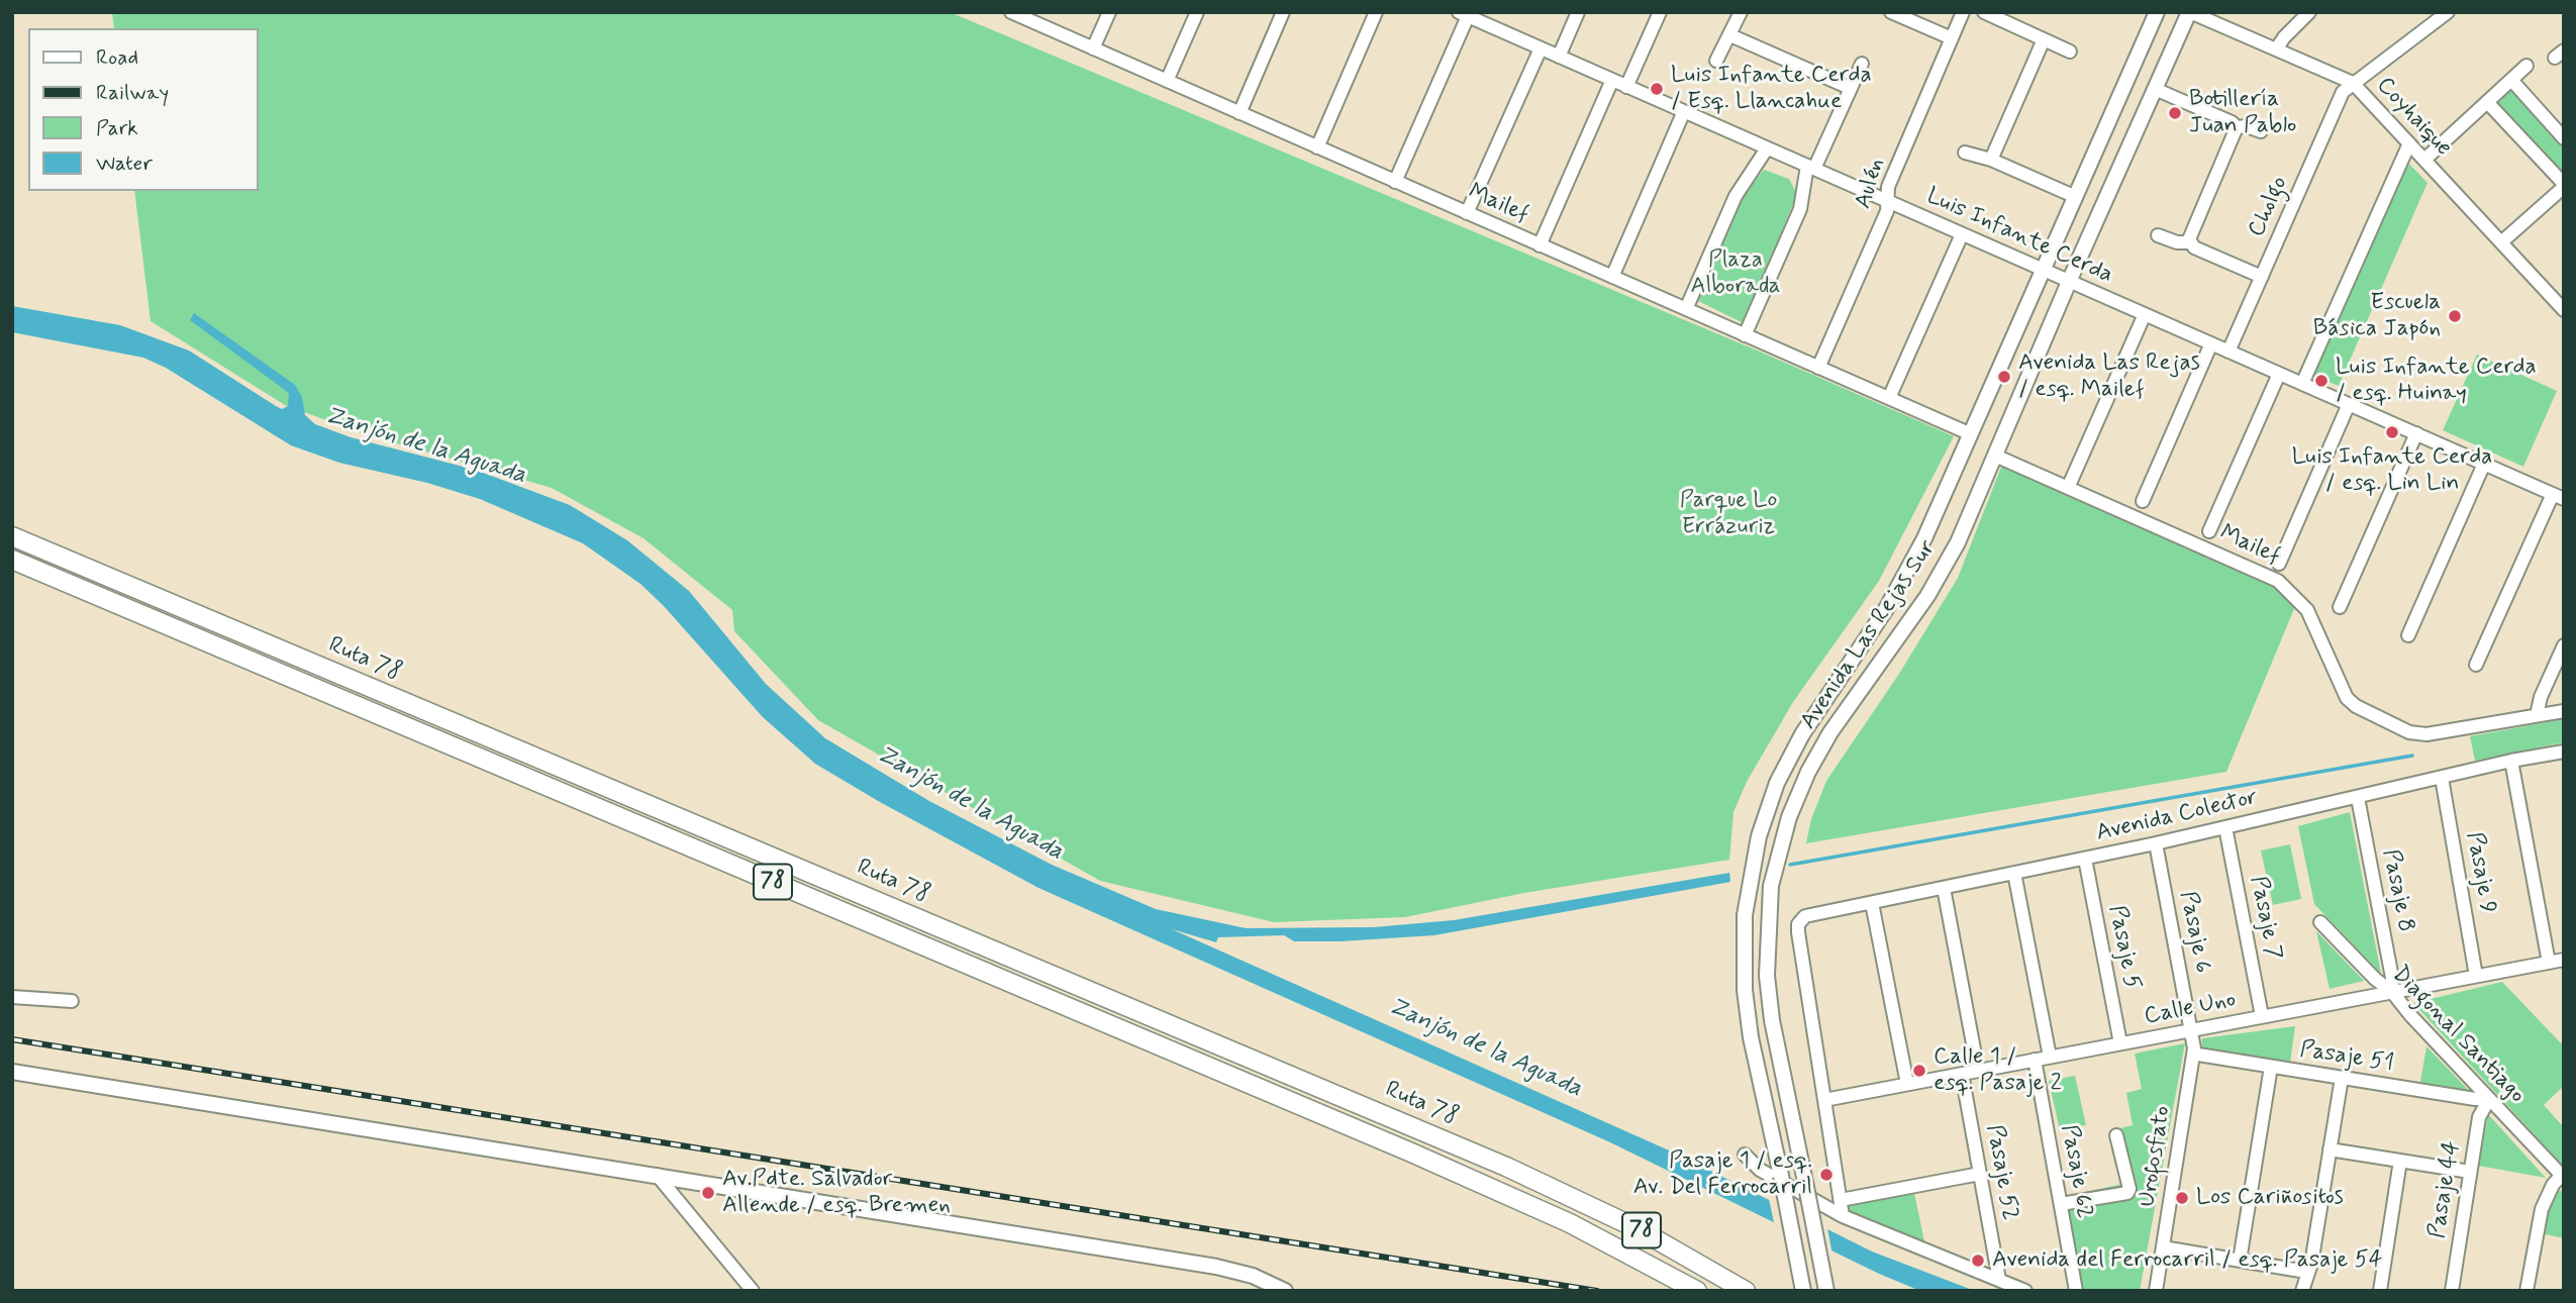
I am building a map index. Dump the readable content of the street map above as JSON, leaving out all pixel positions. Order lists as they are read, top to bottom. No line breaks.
{"streets":{"highway":["Ruta 78","78"],"main road":["Avenida Las Rejas Sur"],"street":["Coyhaique","Aulén","Mailef","Cholgo","Luis Infante Cerda","Avenida Colector","Pasaje 9","Pasaje 8","Pasaje 7","Pasaje 6","Pasaje 5","Calle Uno","Diagonal Santiago","Pasaje 51","Urofosfato","Pasaje 62","Pasaje 52","Pasaje 44"]},"crossings":[["Coyhaique","Cholgo"],["Coyhaique","Avenida Las Rejas Sur"],["Aulén","Mailef"],["Aulén","Luis Infante Cerda"],["Mailef","Avenida Las Rejas Sur"],["Cholgo","Luis Infante Cerda"],["Luis Infante Cerda","Avenida Las Rejas Sur"],["Avenida Colector","Pasaje 9"],["Avenida Colector","Pasaje 8"],["Avenida Colector","Pasaje 7"],["Avenida Colector","Pasaje 6"],["Avenida Colector","Pasaje 5"],["Avenida Colector","Calle Uno"],["Pasaje 9","Calle Uno"],["Pasaje 8","Calle Uno"],["Pasaje 8","Diagonal Santiago"],["Pasaje 7","Calle Uno"],["Pasaje 6","Calle Uno"],["Pasaje 6","Urofosfato"],["Pasaje 5","Calle Uno"],["Calle Uno","Diagonal Santiago"],["Calle Uno","Urofosfato"],["Calle Uno","Pasaje 62"],["Calle Uno","Pasaje 52"],["Diagonal Santiago","Pasaje 51"],["Diagonal Santiago","Pasaje 44"],["Pasaje 51","Pasaje 44"]],"water":["Zanjón de la Aguada"],"parks":["Plaza Alborada","Parque Lo Errázuriz"],"places":["Luis Infante Cerda / Esq. Llancahue","Botillería Juan Pablo","Escuela Básica Japón","Avenida Las Rejas / esq. Mailef","Luis Infante Cerda / esq. Huinay","Luis Infante Cerda / esq. Lin Lin","Calle 1 / esq. Pasaje 2","Pasaje 1 / esq. Av. Del Ferrocarril","Av.Pdte. Salvador Allende / esq. Bremen","Los Cariñositos","Avenida del Ferrocarril / esq. Pasaje 54"],"legend":["Road","Railway","Park","Water"]}
